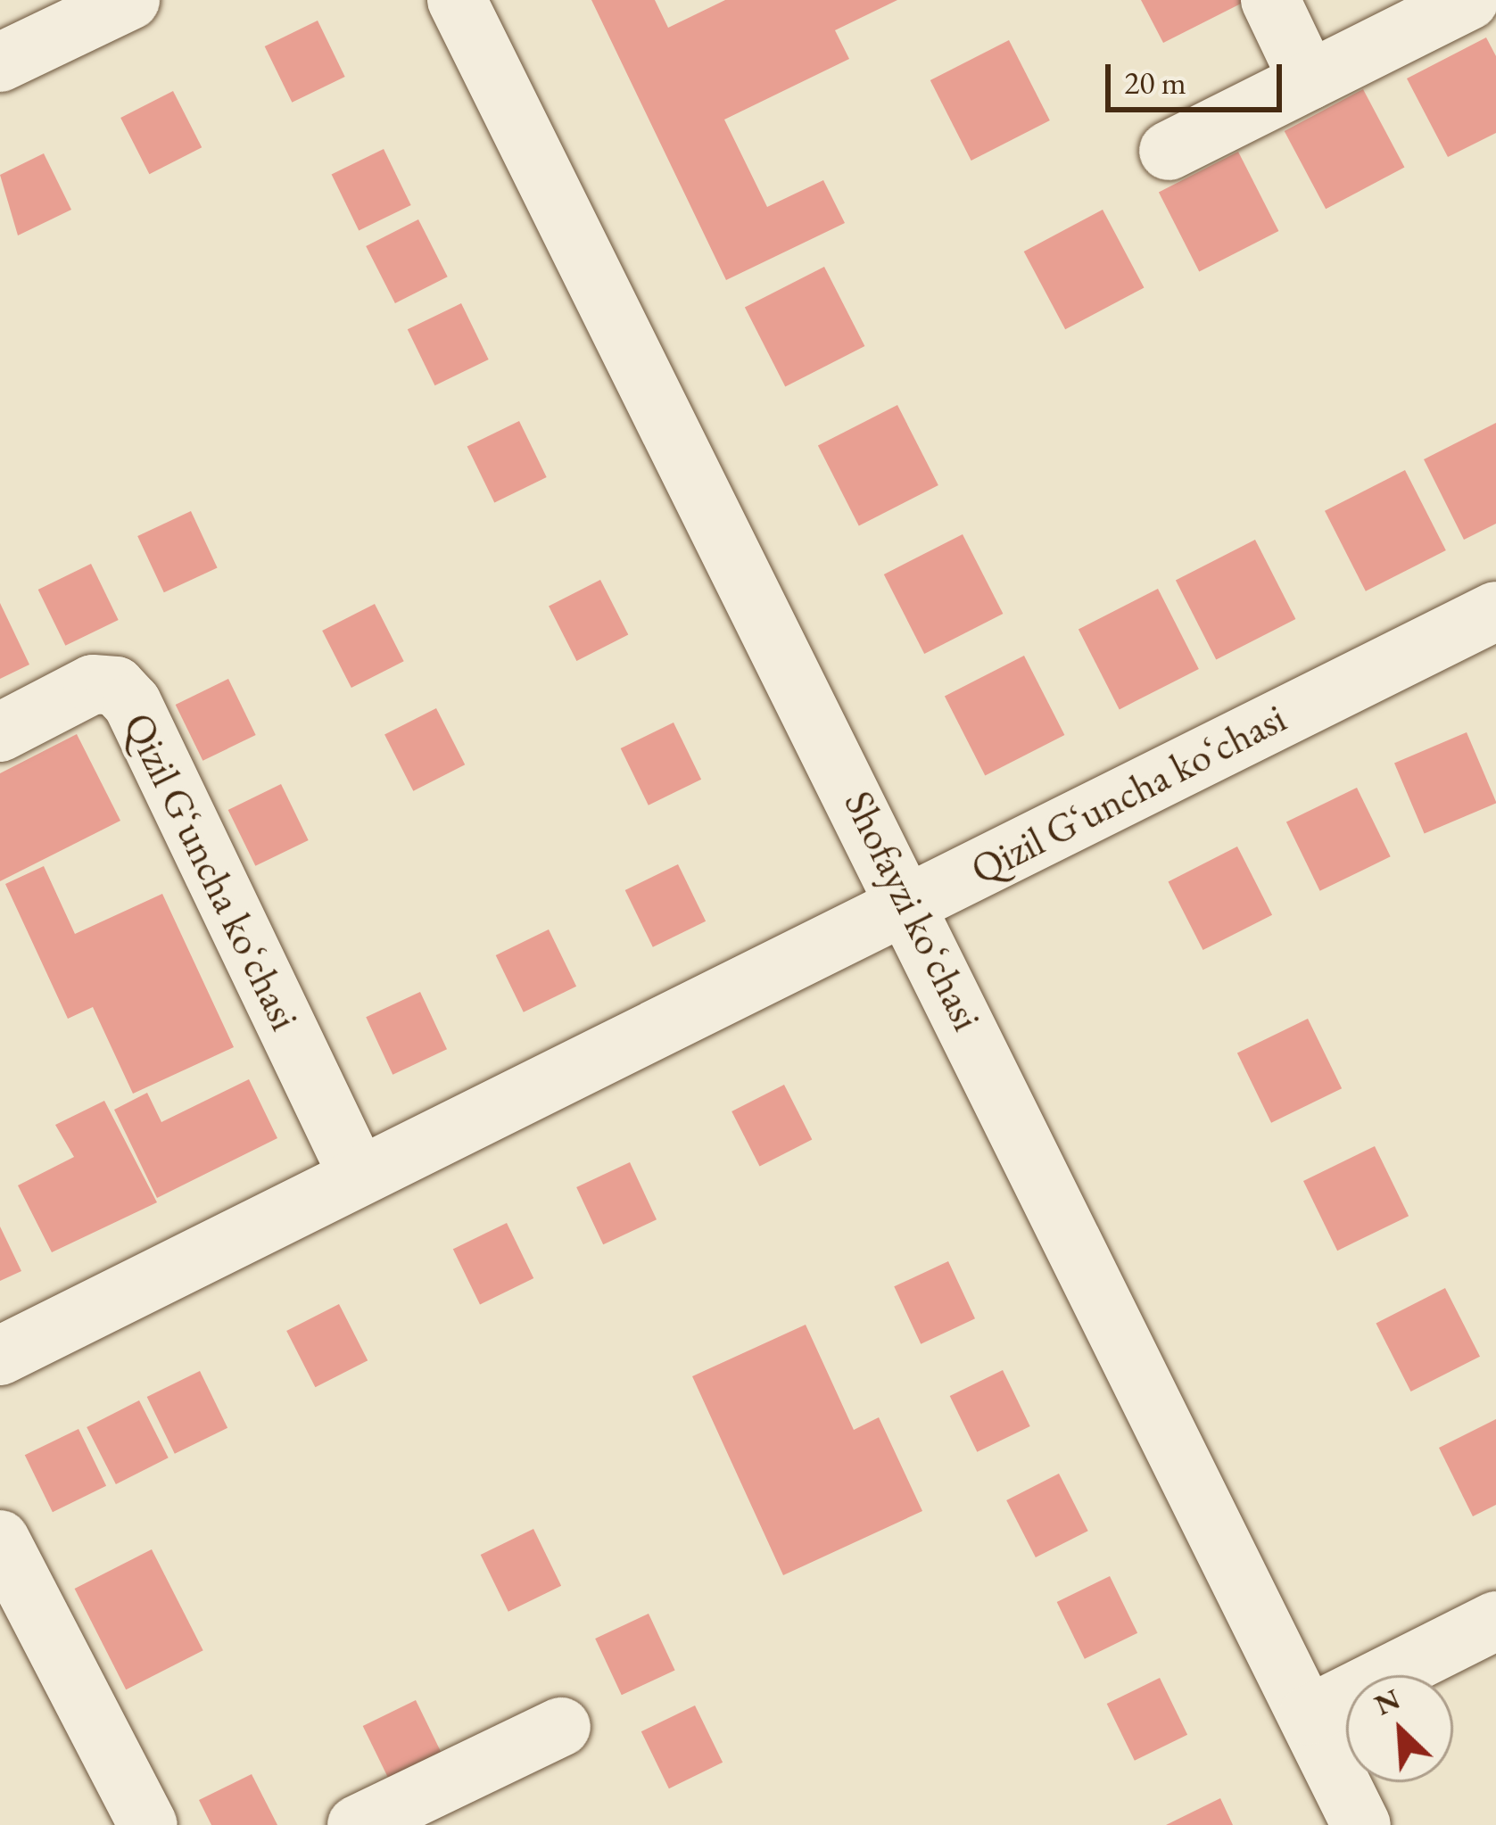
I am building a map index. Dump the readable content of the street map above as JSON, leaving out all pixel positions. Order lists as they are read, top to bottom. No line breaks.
{"streets":{"street":["Qizil Gʻuncha koʻchasi","Shofayzi koʻchasi"]},"crossings":[["Qizil Gʻuncha koʻchasi","Shofayzi koʻchasi"]],"scale_bar":"20 m","north":"top left"}
